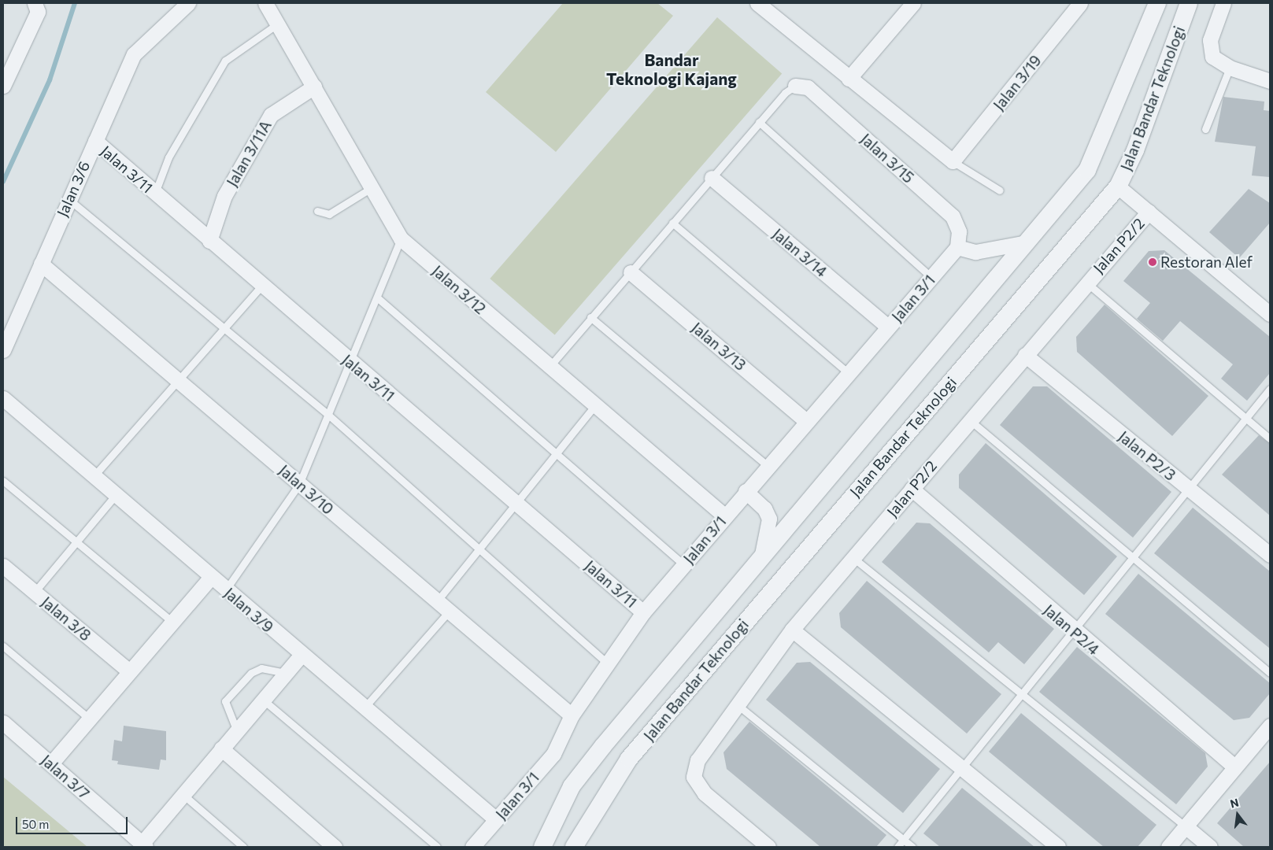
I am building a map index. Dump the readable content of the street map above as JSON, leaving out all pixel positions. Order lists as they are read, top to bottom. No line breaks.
{"streets":{"street":["Jalan 3/19","Jalan Bandar Teknologi","Jalan 3/11A","Jalan 3/15","Jalan 3/11","Jalan 3/6","Jalan P2/2","Jalan 3/14","Jalan 3/12","Jalan 3/1","Jalan 3/13","Jalan P2/3","Jalan 3/10","Jalan 3/9","Jalan 3/8","Jalan P2/4","Jalan 3/7"]},"crossings":[["Jalan 3/11A","Jalan 3/11"],["Jalan 3/11A","Jalan 3/12"],["Jalan 3/15","Jalan 3/1"],["Jalan 3/11","Jalan 3/6"],["Jalan 3/11","Jalan 3/1"],["Jalan 3/6","Jalan 3/10"],["Jalan P2/2","Jalan P2/3"],["Jalan P2/2","Jalan P2/4"],["Jalan 3/14","Jalan 3/1"],["Jalan 3/12","Jalan 3/1"],["Jalan 3/1","Jalan 3/13"],["Jalan 3/1","Jalan 3/10"],["Jalan 3/1","Jalan 3/9"]],"districts":["Bandar Teknologi Kajang"],"places":["Restoran Alef"],"scale_bar":"50 m","north":"top"}
